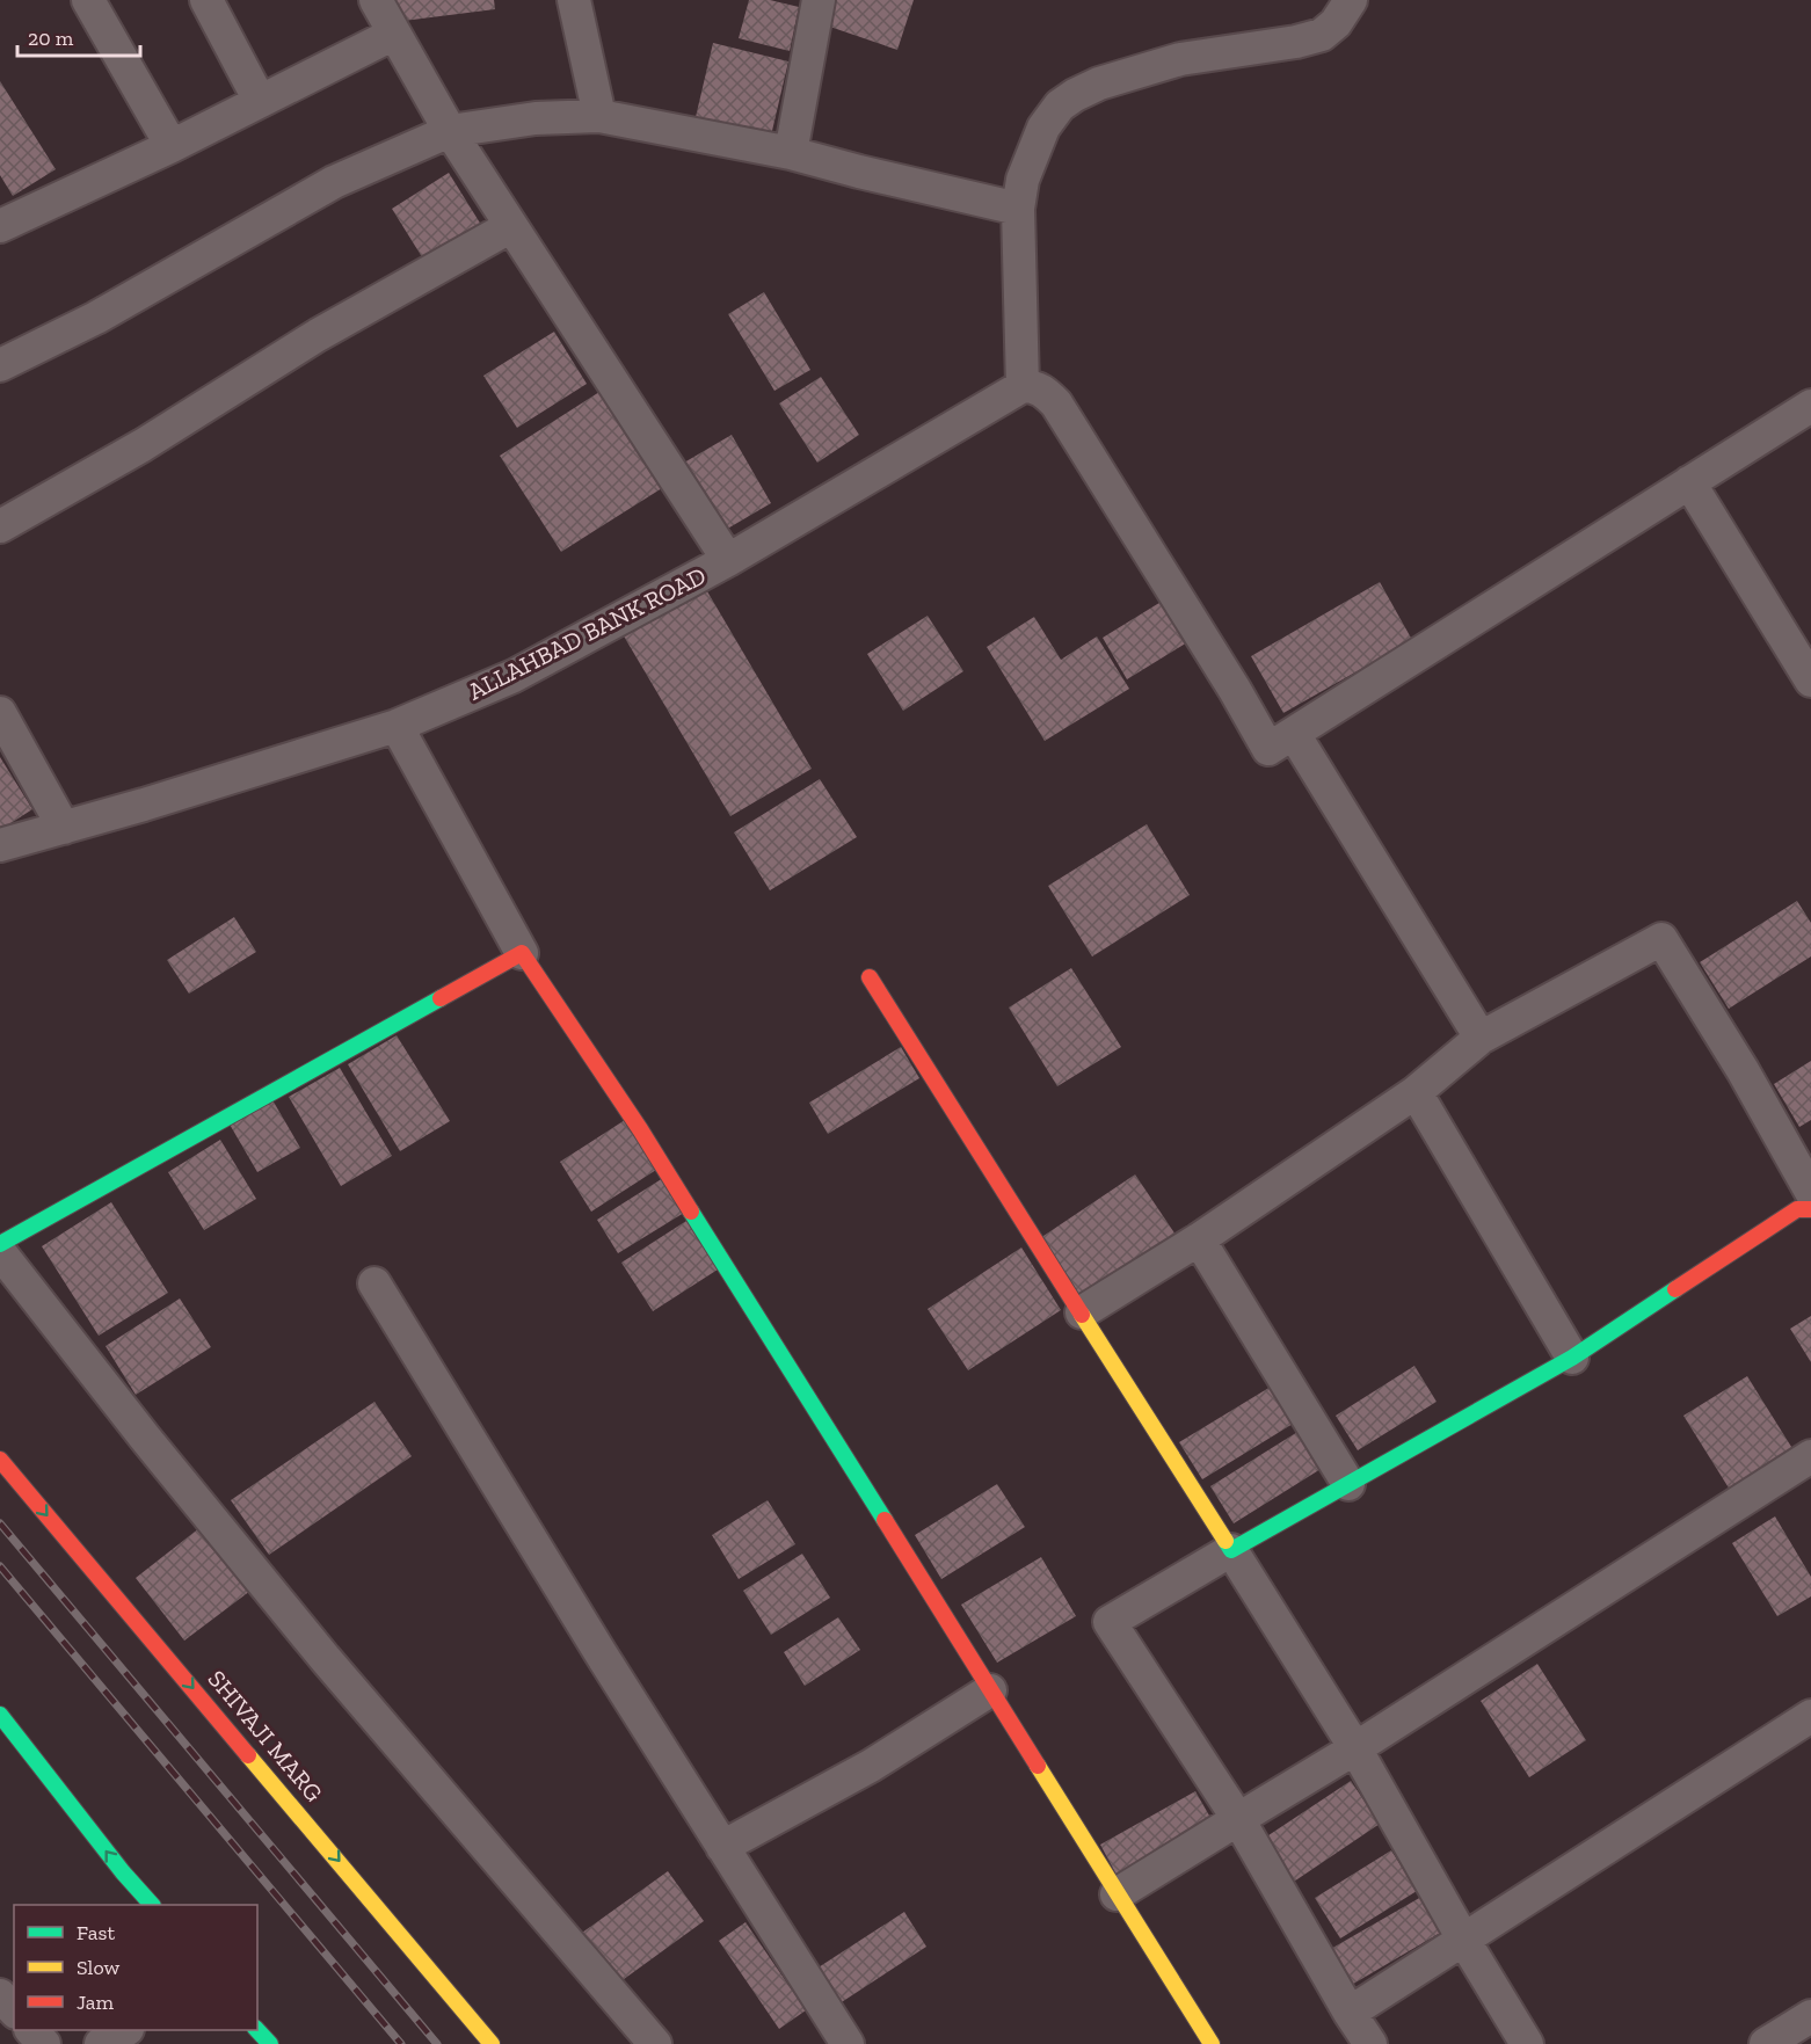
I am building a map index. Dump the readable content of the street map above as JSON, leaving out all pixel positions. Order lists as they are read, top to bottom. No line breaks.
{"streets":{"street":["ALLAHBAD BANK ROAD","SHIVAJI MARG"]},"legend":["Fast","Slow","Jam"],"scale_bar":"20 m"}
